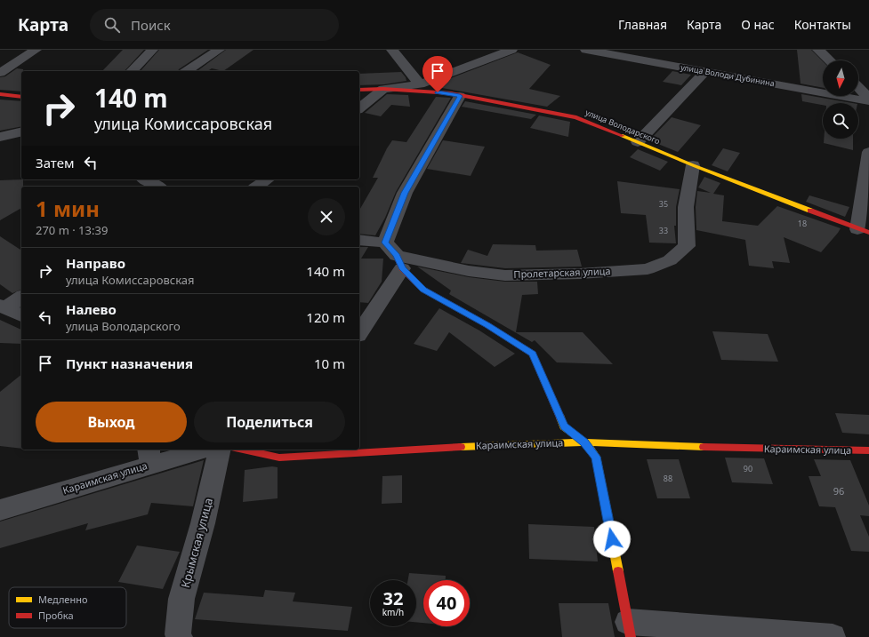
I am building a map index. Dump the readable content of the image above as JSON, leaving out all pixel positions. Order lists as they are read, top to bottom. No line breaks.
{"streets":{"street":["улица Володи Дубинина","улица Володарского","Пролетарская улица","Караимская улица","Крымская улица"]},"crossings":[["улица Володарского","Пролетарская улица"]],"house_numbers":["35","18","33","90","88","96"],"legend":["Медленно","Пробка"],"north":"bottom","page":{"header":"Карта","search":"Поиск","nav":["Главная","Карта","О нас","Контакты"],"turn":["140 m","улица Комиссаровская"],"then":"Затем","heading":["1 мин","270 m · 13:39"],"list":[{"name":"Направо","note":"улица Комиссаровская","value":"140 m"},{"name":"Налево","note":"улица Володарского","value":"120 m"},{"name":"Пункт назначения","value":"10 m"}],"buttons":["Выход","Поделиться"],"speed":"32 km/h","limit":"40"}}
